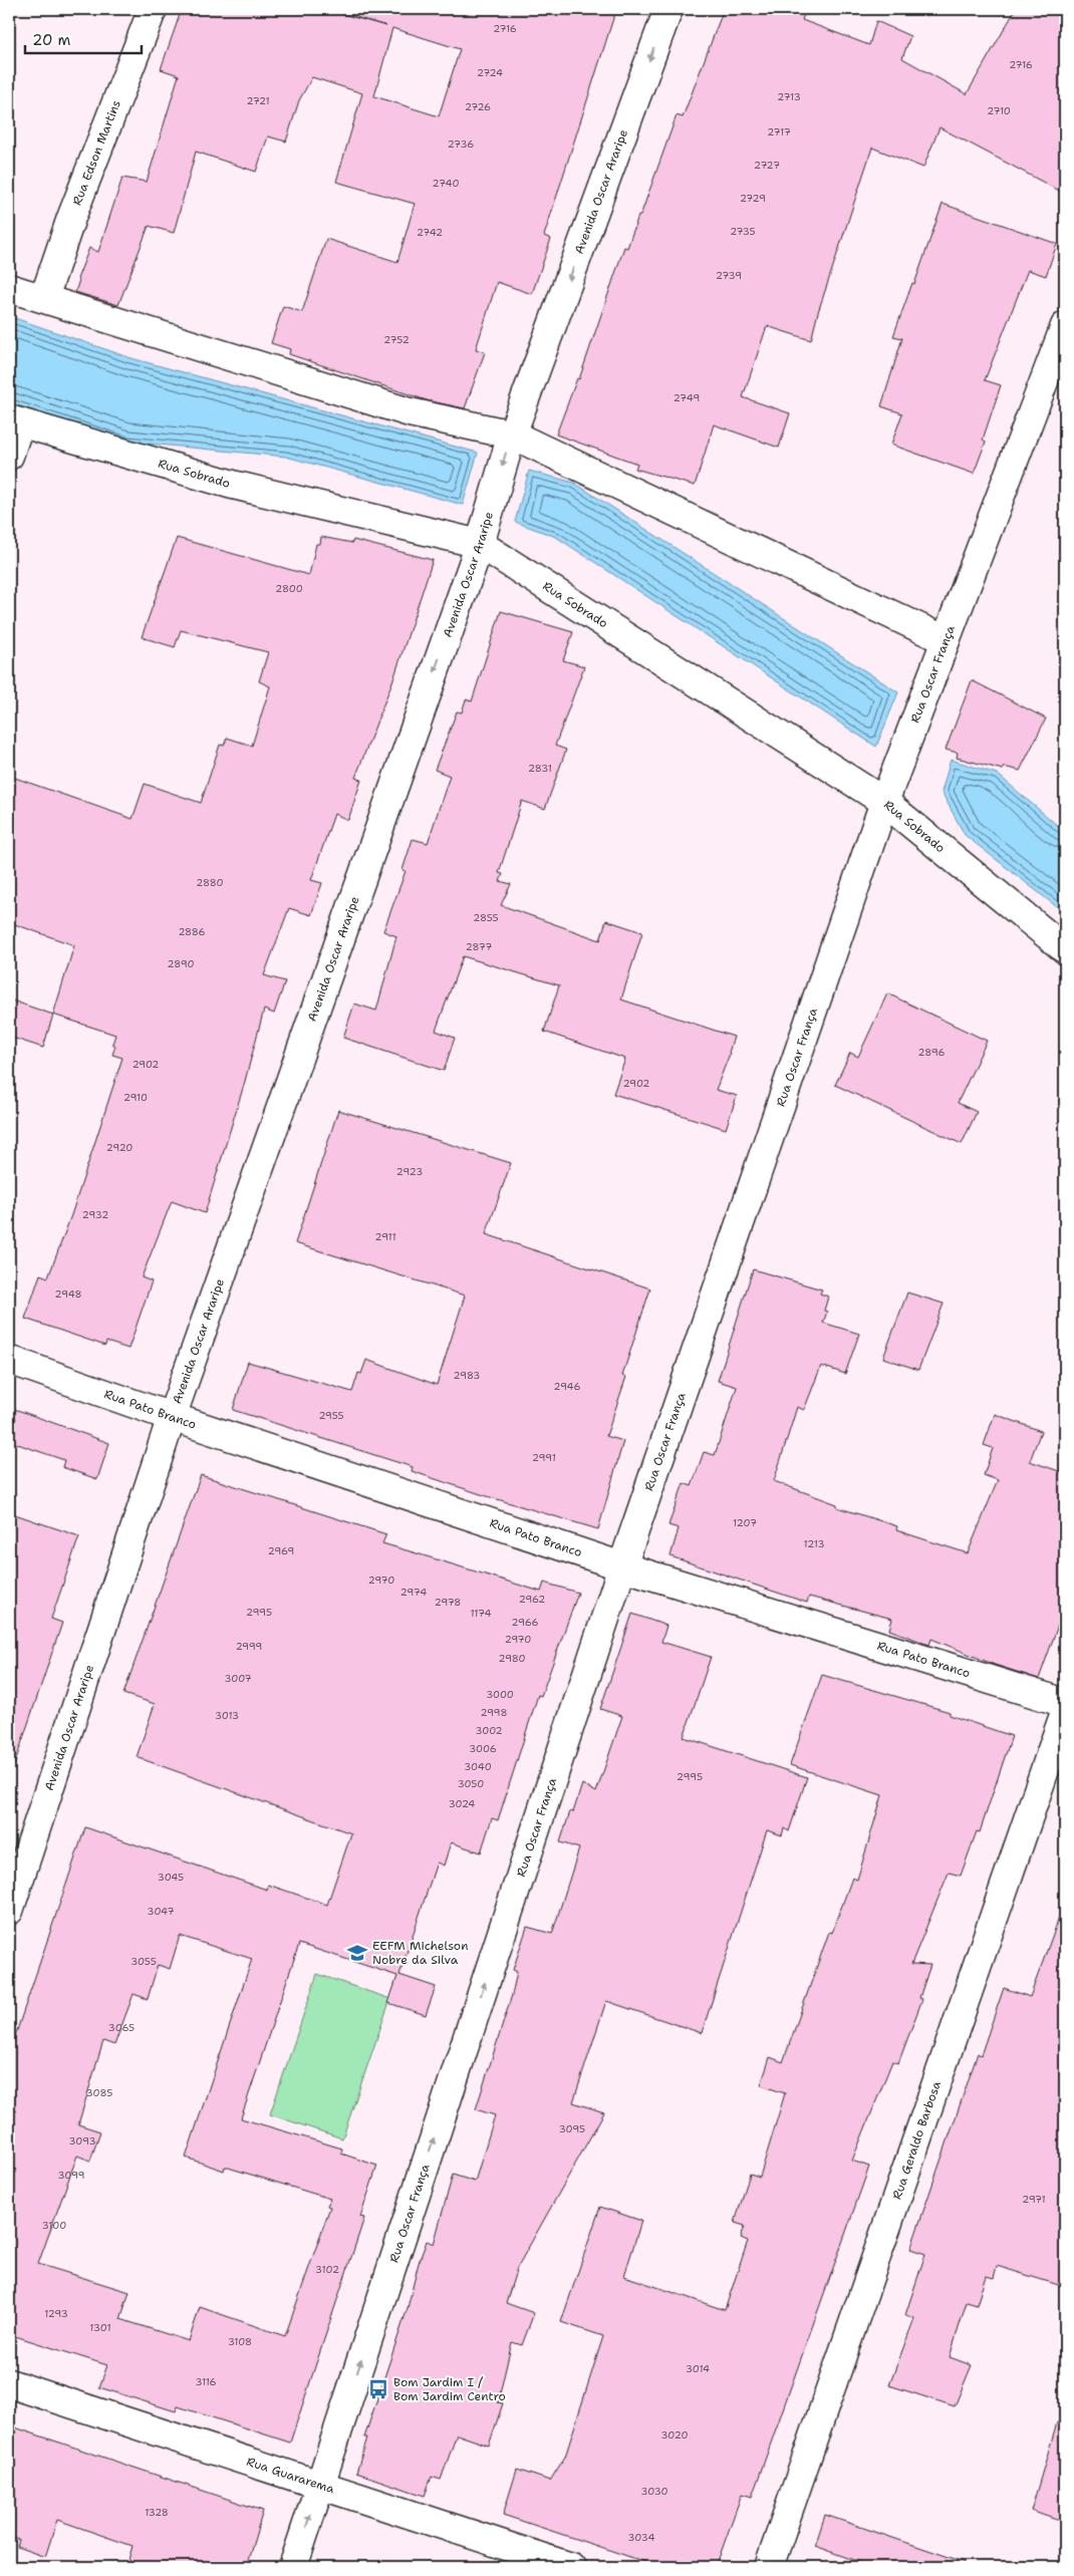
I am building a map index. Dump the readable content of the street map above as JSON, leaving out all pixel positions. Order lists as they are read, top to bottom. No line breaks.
{"streets":{"street":["Rua Edson Martins","Avenida Oscar Araripe","Rua Sobrado","Rua Oscar França","Rua Pato Branco","Rua Geraldo Barbosa","Rua Guararema"]},"crossings":[["Avenida Oscar Araripe","Rua Sobrado"],["Avenida Oscar Araripe","Rua Pato Branco"],["Rua Sobrado","Rua Oscar França"],["Rua Oscar França","Rua Pato Branco"],["Rua Oscar França","Rua Guararema"]],"one_way":["Avenida Oscar Araripe","Rua Oscar França"],"places":{"school or university":["EEFM Michelson Nobre da Silva"],"bus stop":["Bom Jardim I / Bom Jardim Centro"]},"house_numbers":["2716","2716","2724","2713","2721","2726","2710","2717","2736","2727","2740","2729","2735","2742","2739","2752","2749","2800","2831","2880","2855","2886","2877","2890","2896","2902","2902","2910","2920","2923","2932","2911","2948","2983","2946","2955","2991","1207","1213","2969","2970","2974","2962","2978","2995","1174","2966","2970","2999","2980","3007","3000","2998","3013","3002","3006","3040","2995","3050","3024","3045","3047","3055","3065","3085","3095","3093","3099","2971","3100","3102","1293","1301","3108","3014","3116","3020","3030","1328","3034"],"scale_bar":"20 m"}
